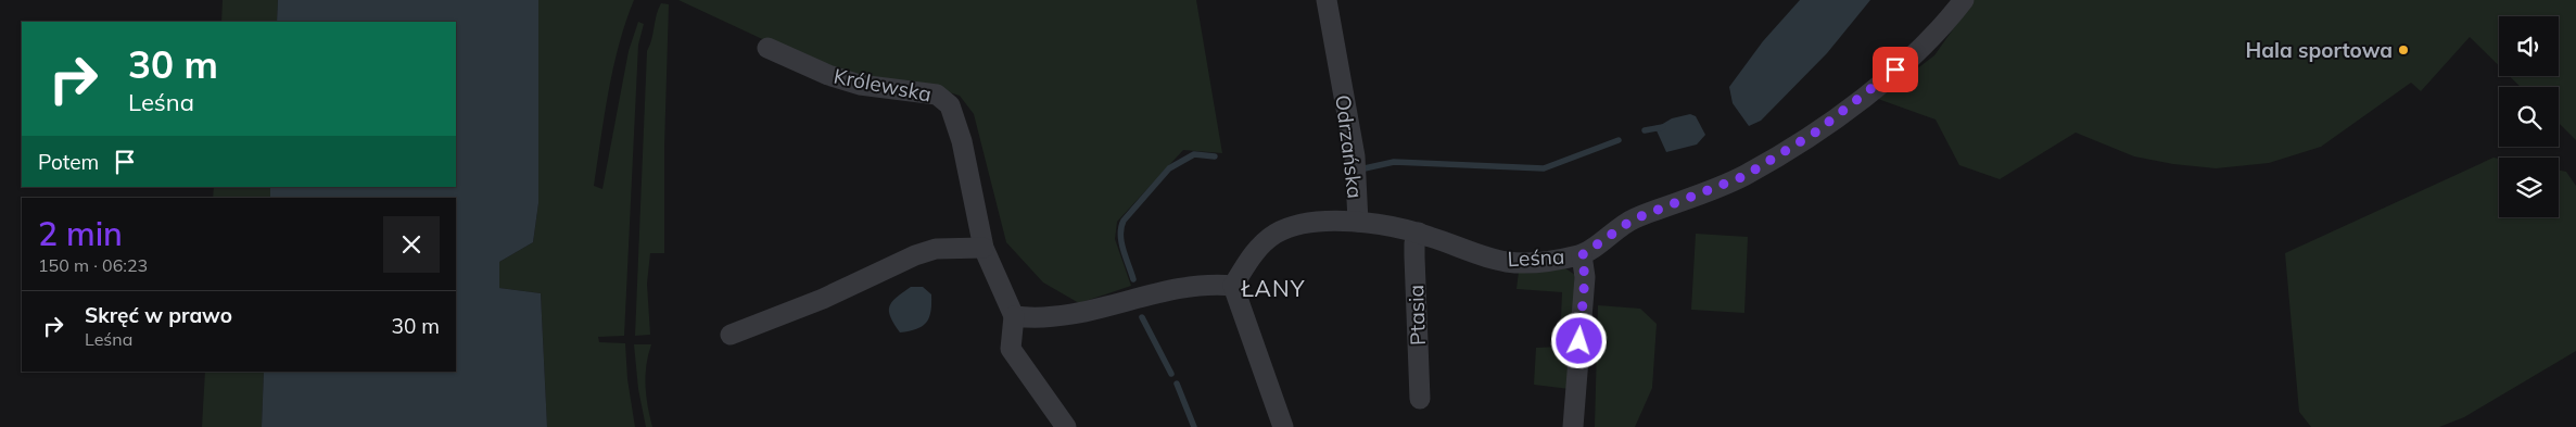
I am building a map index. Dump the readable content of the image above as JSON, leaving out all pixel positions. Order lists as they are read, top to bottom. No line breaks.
{"streets":{"street":["Królewska","Odrzańska","Leśna","Ptasia"]},"crossings":[["Odrzańska","Leśna"],["Leśna","Ptasia"]],"districts":["ŁANY"],"places":["Hala sportowa"],"page":{"turn":["30 m","Leśna"],"then":"Potem","heading":["2 min","150 m · 06:23"],"list":[{"name":"Skręć w prawo","note":"Leśna","value":"30 m"}]}}
